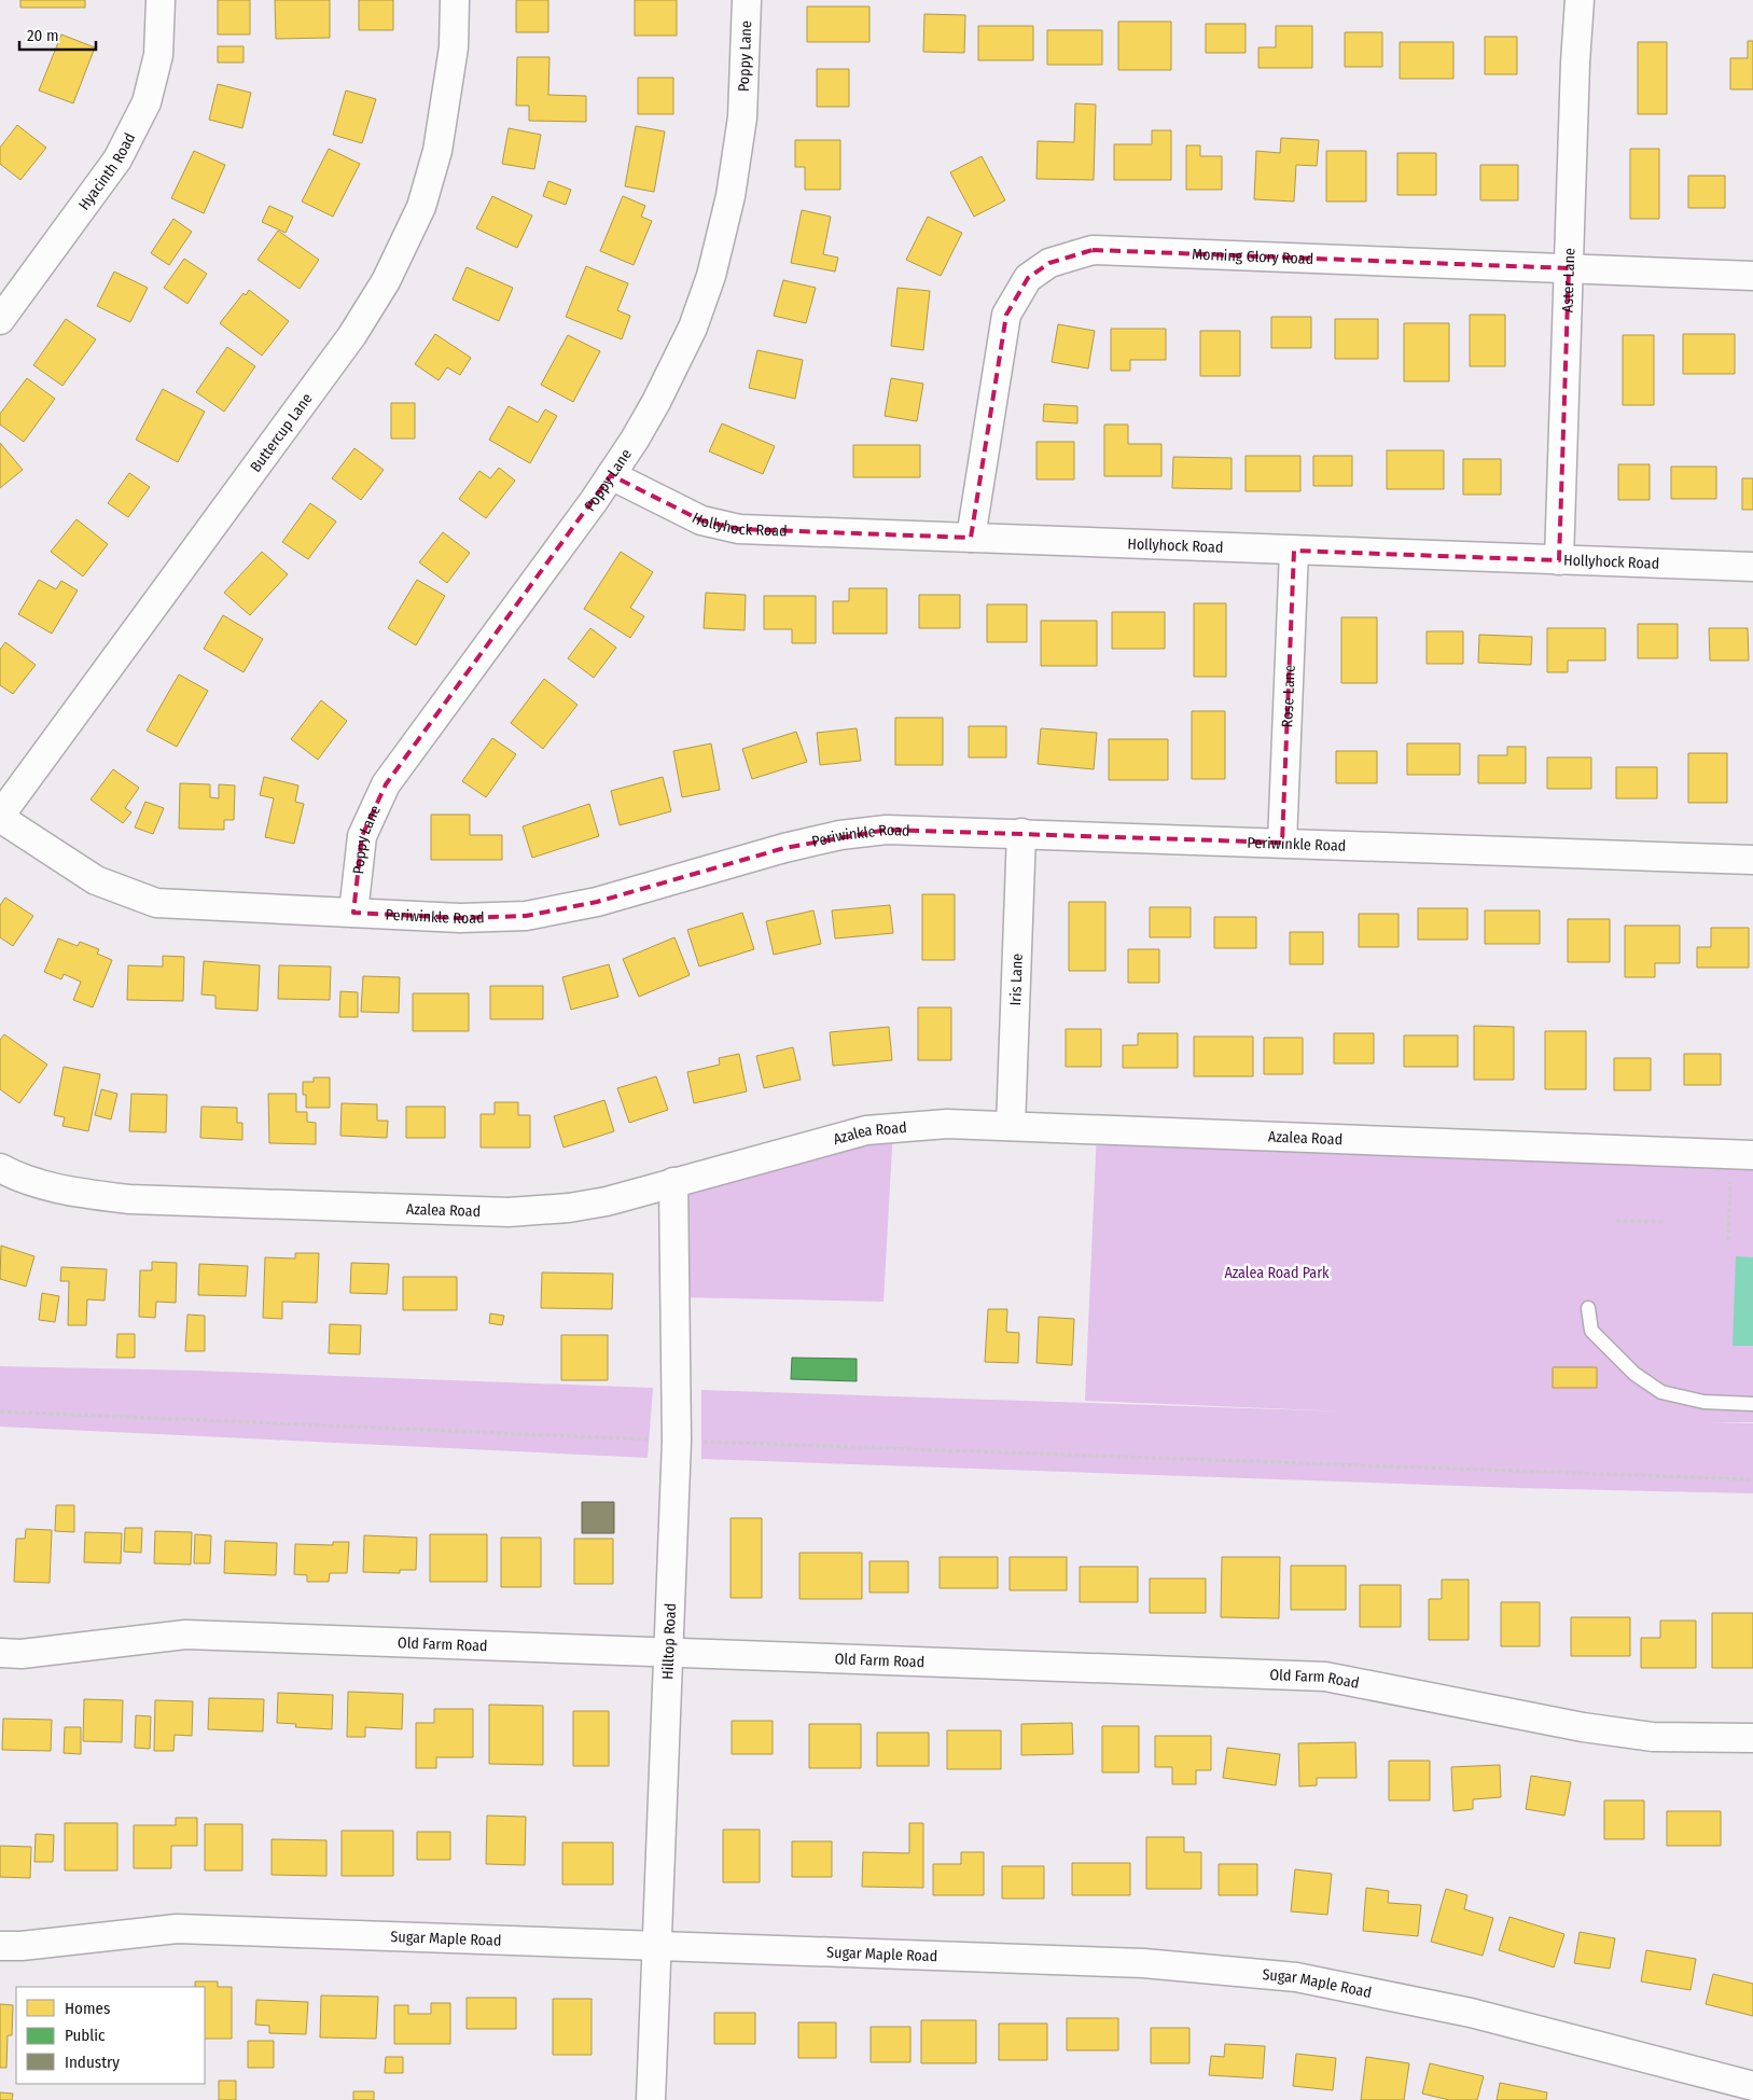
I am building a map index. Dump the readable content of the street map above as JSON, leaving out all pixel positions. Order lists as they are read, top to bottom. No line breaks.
{"streets":{"street":["Poppy Lane","Hyacinth Road","Morning Glory Road","Aster Lane","Buttercup Lane","Hollyhock Road","Rose Lane","Periwinkle Road","Iris Lane","Azalea Road","Hilltop Road","Old Farm Road","Sugar Maple Road"]},"crossings":[["Poppy Lane","Hollyhock Road"],["Poppy Lane","Periwinkle Road"],["Morning Glory Road","Aster Lane"],["Morning Glory Road","Hollyhock Road"],["Aster Lane","Hollyhock Road"],["Buttercup Lane","Periwinkle Road"],["Hollyhock Road","Rose Lane"],["Rose Lane","Periwinkle Road"],["Periwinkle Road","Iris Lane"],["Iris Lane","Azalea Road"],["Azalea Road","Hilltop Road"],["Hilltop Road","Old Farm Road"],["Hilltop Road","Sugar Maple Road"]],"parks":["Azalea Road Park"],"legend":["Homes","Public","Industry"],"scale_bar":"20 m"}
